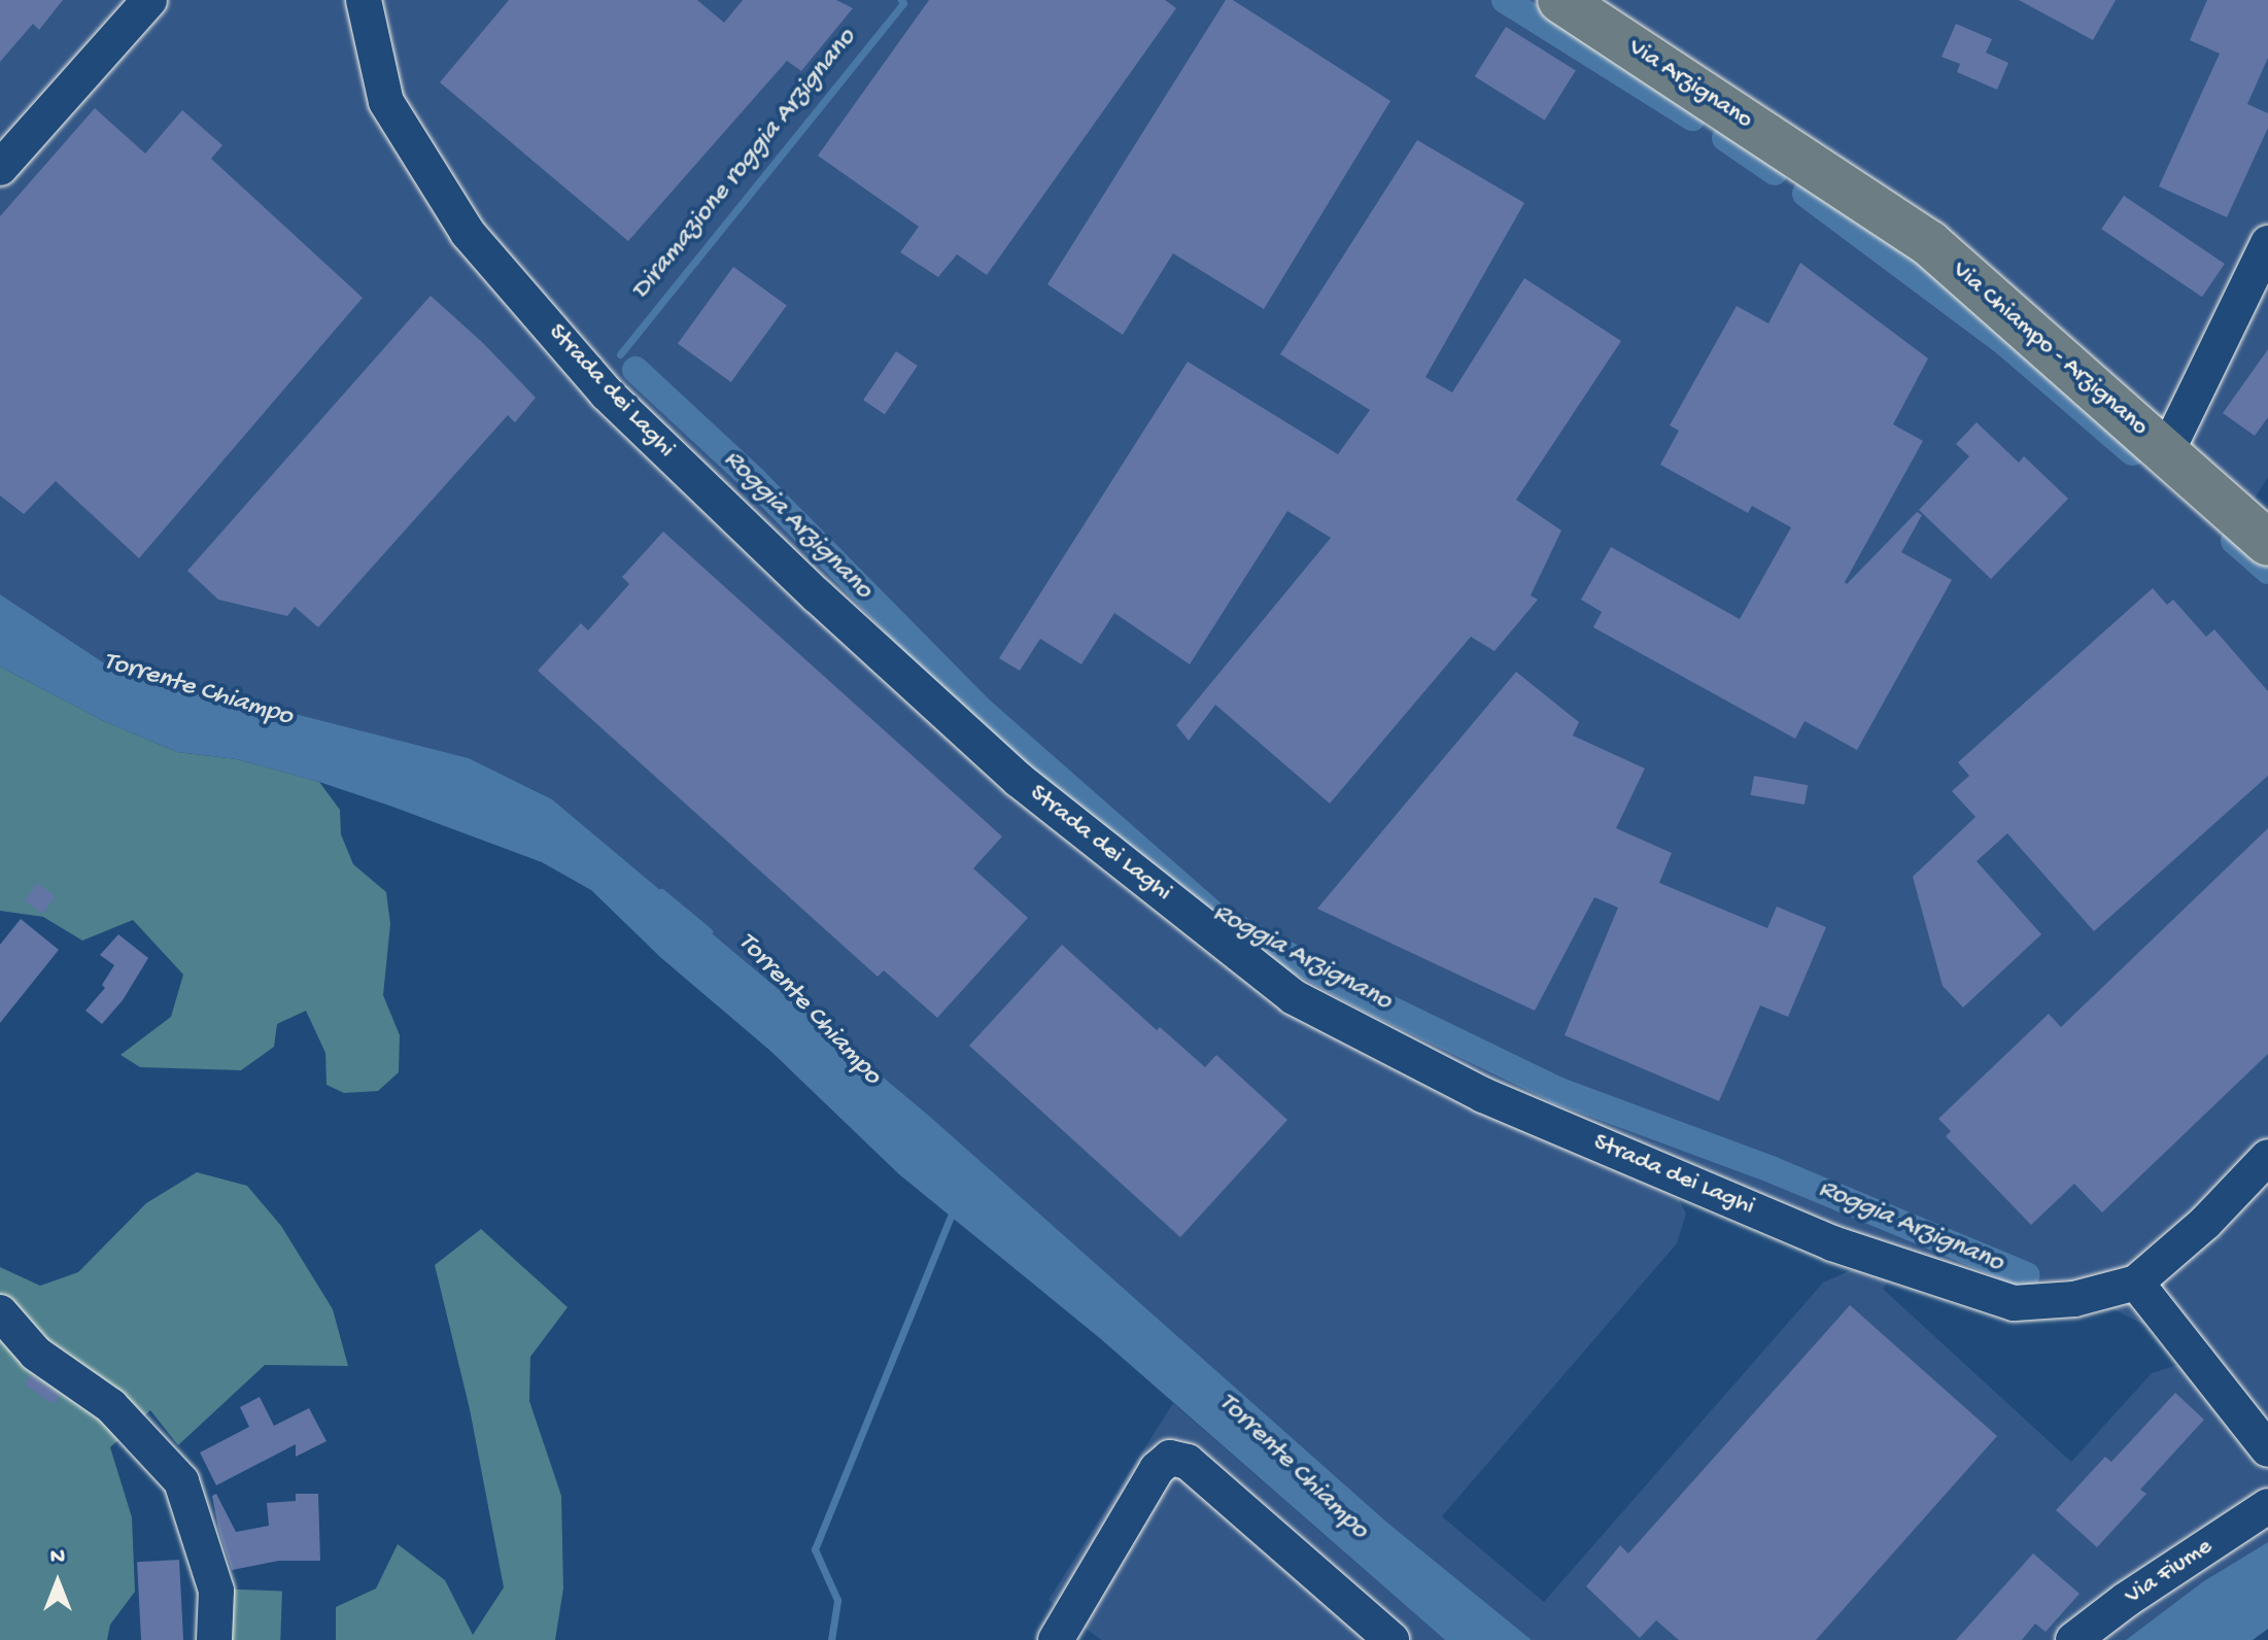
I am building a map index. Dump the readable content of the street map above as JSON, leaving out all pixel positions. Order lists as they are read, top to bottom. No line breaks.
{"streets":{"main road":["Via Arzignano","Via Chiampo - Arzignano"],"street":["Strada dei Laghi","Via Fiume"]},"crossings":[["Via Arzignano","Via Chiampo - Arzignano"]],"water":["Diramazione roggia Arzignano","Roggia Arzignano","Torrente Chiampo"],"north":"top"}
